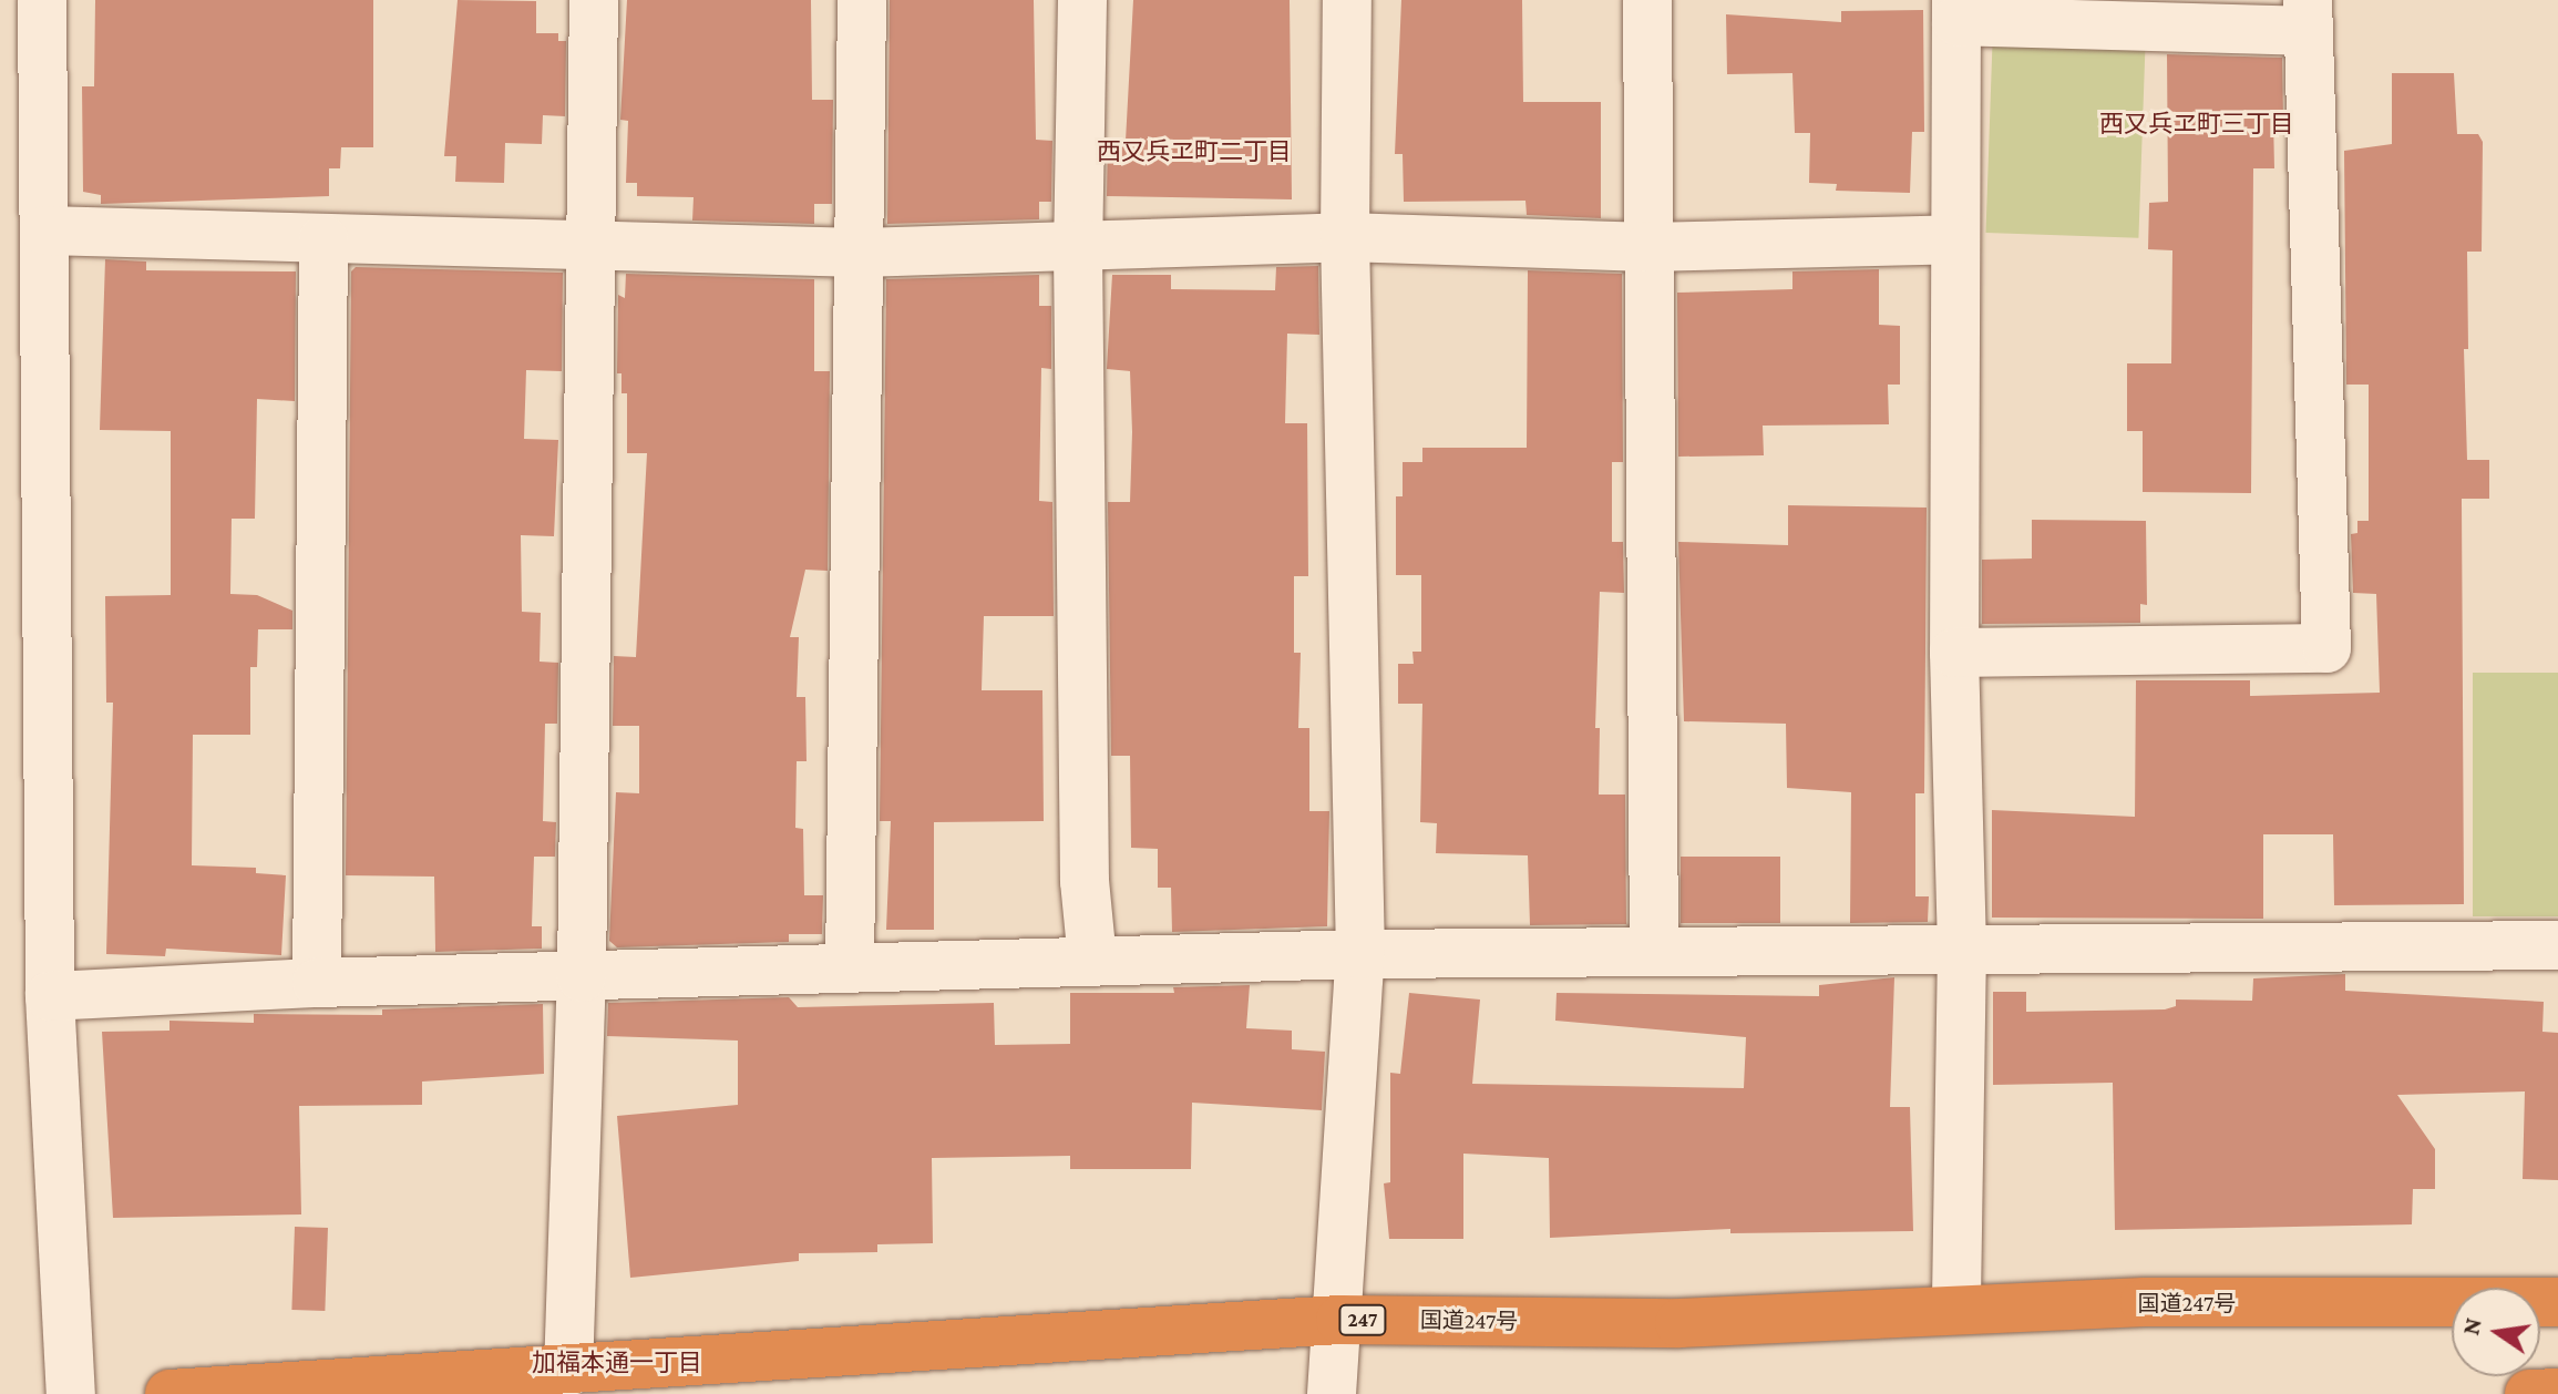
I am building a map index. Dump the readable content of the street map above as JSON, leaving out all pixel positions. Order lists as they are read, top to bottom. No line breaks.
{"streets":{"highway":["国道247号","247"]},"districts":["西又兵ヱ町三丁目","西又兵ヱ町二丁目","加福本通一丁目"],"north":"left"}
